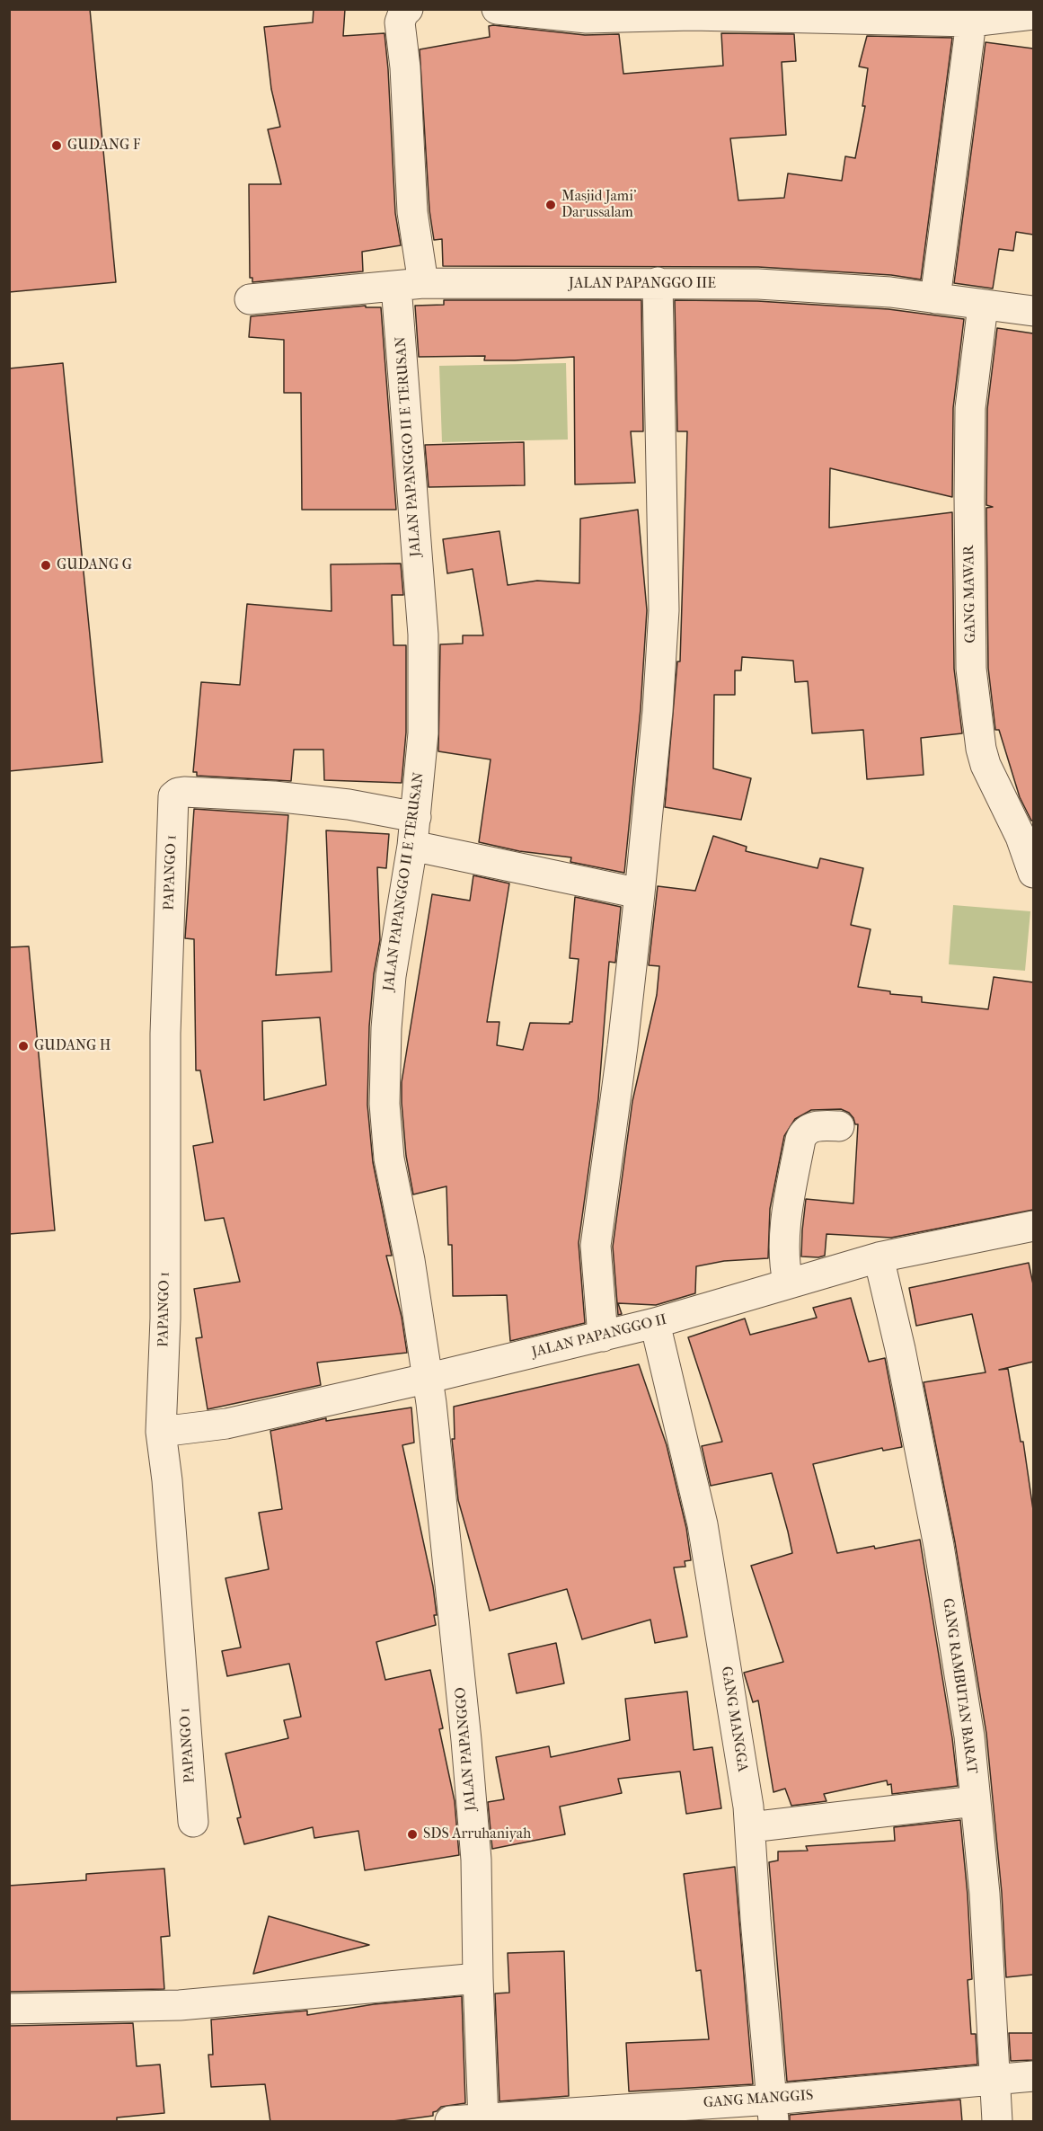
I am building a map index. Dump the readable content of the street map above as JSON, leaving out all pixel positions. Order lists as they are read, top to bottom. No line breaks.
{"streets":{"street":["JALAN PAPANGGO IIE","JALAN PAPANGGO II E TERUSAN","GANG MAWAR","PAPANGO 1","JALAN PAPANGGO II","GANG RAMBUTAN BARAT","GANG MANGGA","JALAN PAPANGGO","GANG MANGGIS"]},"crossings":[["JALAN PAPANGGO IIE","JALAN PAPANGGO II E TERUSAN"],["JALAN PAPANGGO IIE","GANG MAWAR"],["JALAN PAPANGGO II E TERUSAN","PAPANGO 1"],["JALAN PAPANGGO II E TERUSAN","JALAN PAPANGGO II"],["JALAN PAPANGGO II E TERUSAN","JALAN PAPANGGO"],["PAPANGO 1","JALAN PAPANGGO II"],["JALAN PAPANGGO II","GANG RAMBUTAN BARAT"],["JALAN PAPANGGO II","GANG MANGGA"],["JALAN PAPANGGO II","JALAN PAPANGGO"],["GANG RAMBUTAN BARAT","GANG MANGGIS"],["GANG MANGGA","GANG MANGGIS"],["JALAN PAPANGGO","GANG MANGGIS"]],"places":["GUDANG F","Masjid Jami' Darussalam","GUDANG G","GUDANG H","SDS Arruhaniyah"]}
